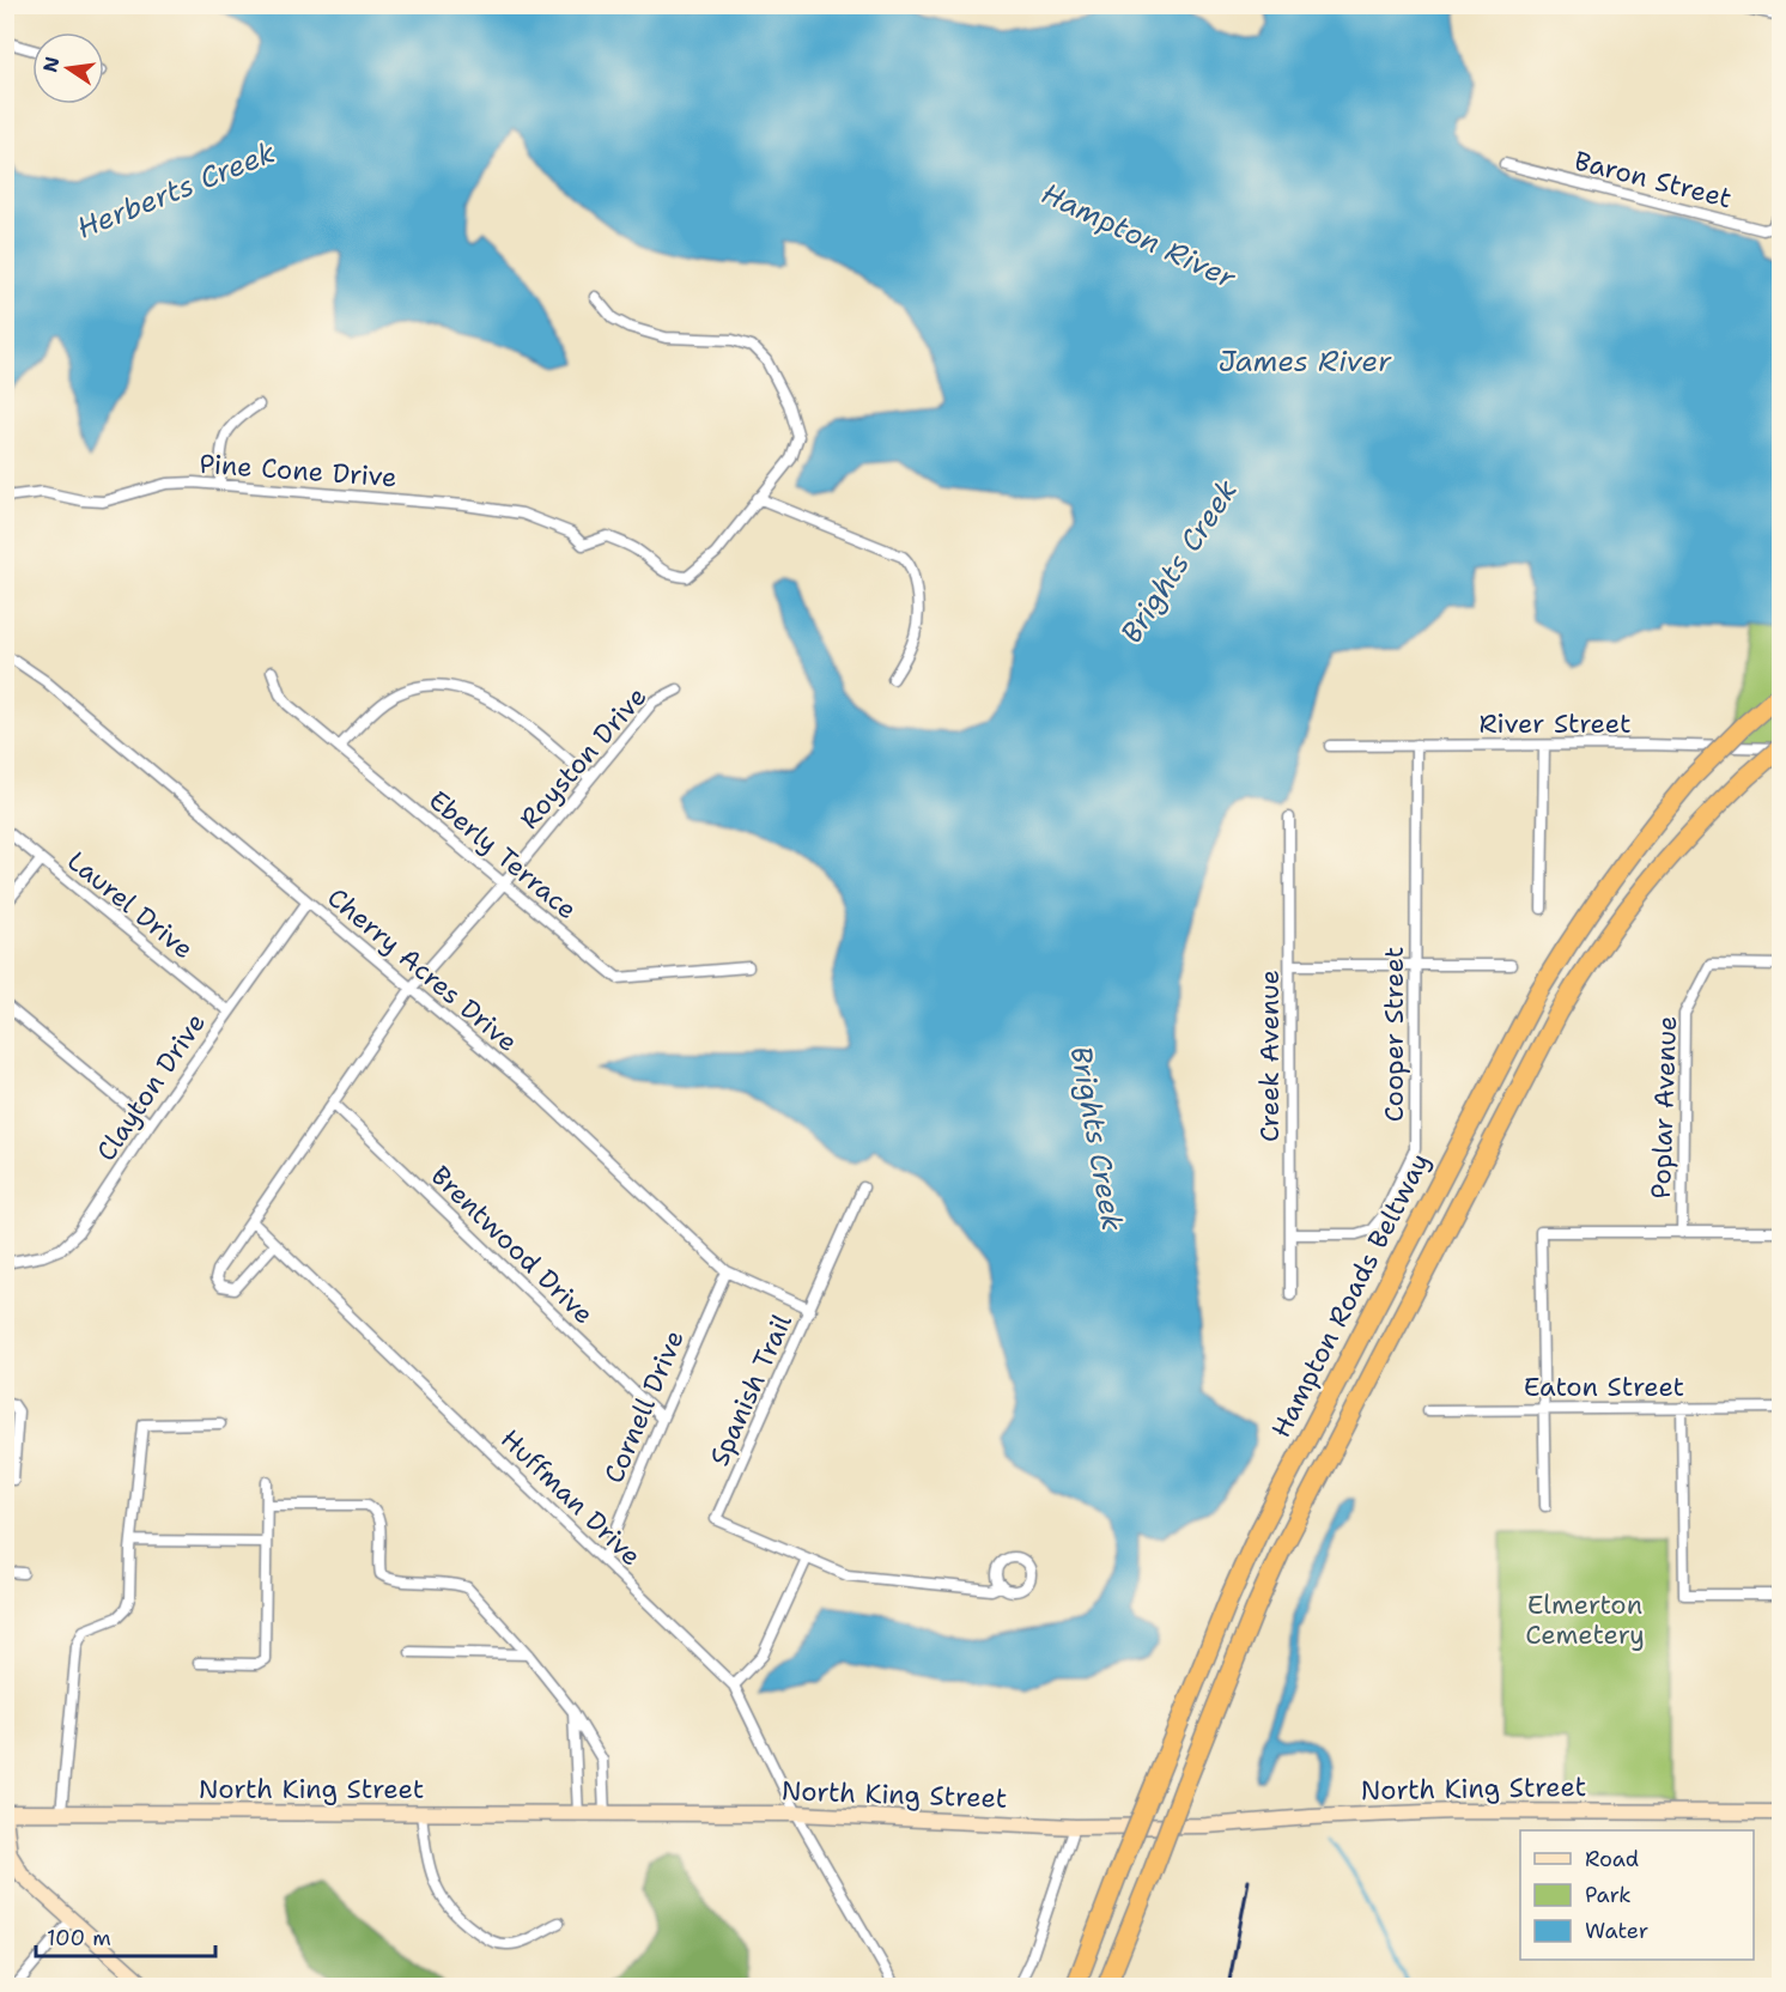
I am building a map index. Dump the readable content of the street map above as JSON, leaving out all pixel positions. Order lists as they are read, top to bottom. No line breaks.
{"streets":{"highway":["Hampton Roads Beltway"],"main road":["North King Street"],"street":["Baron Street","Pine Cone Drive","River Street","Royston Drive","Eberly Terrace","Laurel Drive","Cherry Acres Drive","Cooper Street","Creek Avenue","Clayton Drive","Poplar Avenue","Brentwood Drive","Eaton Street","Spanish Trail","Cornell Drive","Huffman Drive"]},"crossings":[["River Street","Cooper Street"],["River Street","Hampton Roads Beltway"],["Royston Drive","Eberly Terrace"],["Royston Drive","Cherry Acres Drive"],["Laurel Drive","Clayton Drive"],["Cherry Acres Drive","Clayton Drive"],["Cherry Acres Drive","Spanish Trail"],["Cherry Acres Drive","Cornell Drive"],["Cooper Street","Creek Avenue"],["Brentwood Drive","Cornell Drive"],["Cornell Drive","Huffman Drive"],["Huffman Drive","North King Street"]],"water":["Herberts Creek","Hampton River","James River","Brights Creek"],"parks":["Elmerton Cemetery"],"legend":["Road","Park","Water"],"scale_bar":"100 m","north":"left"}
